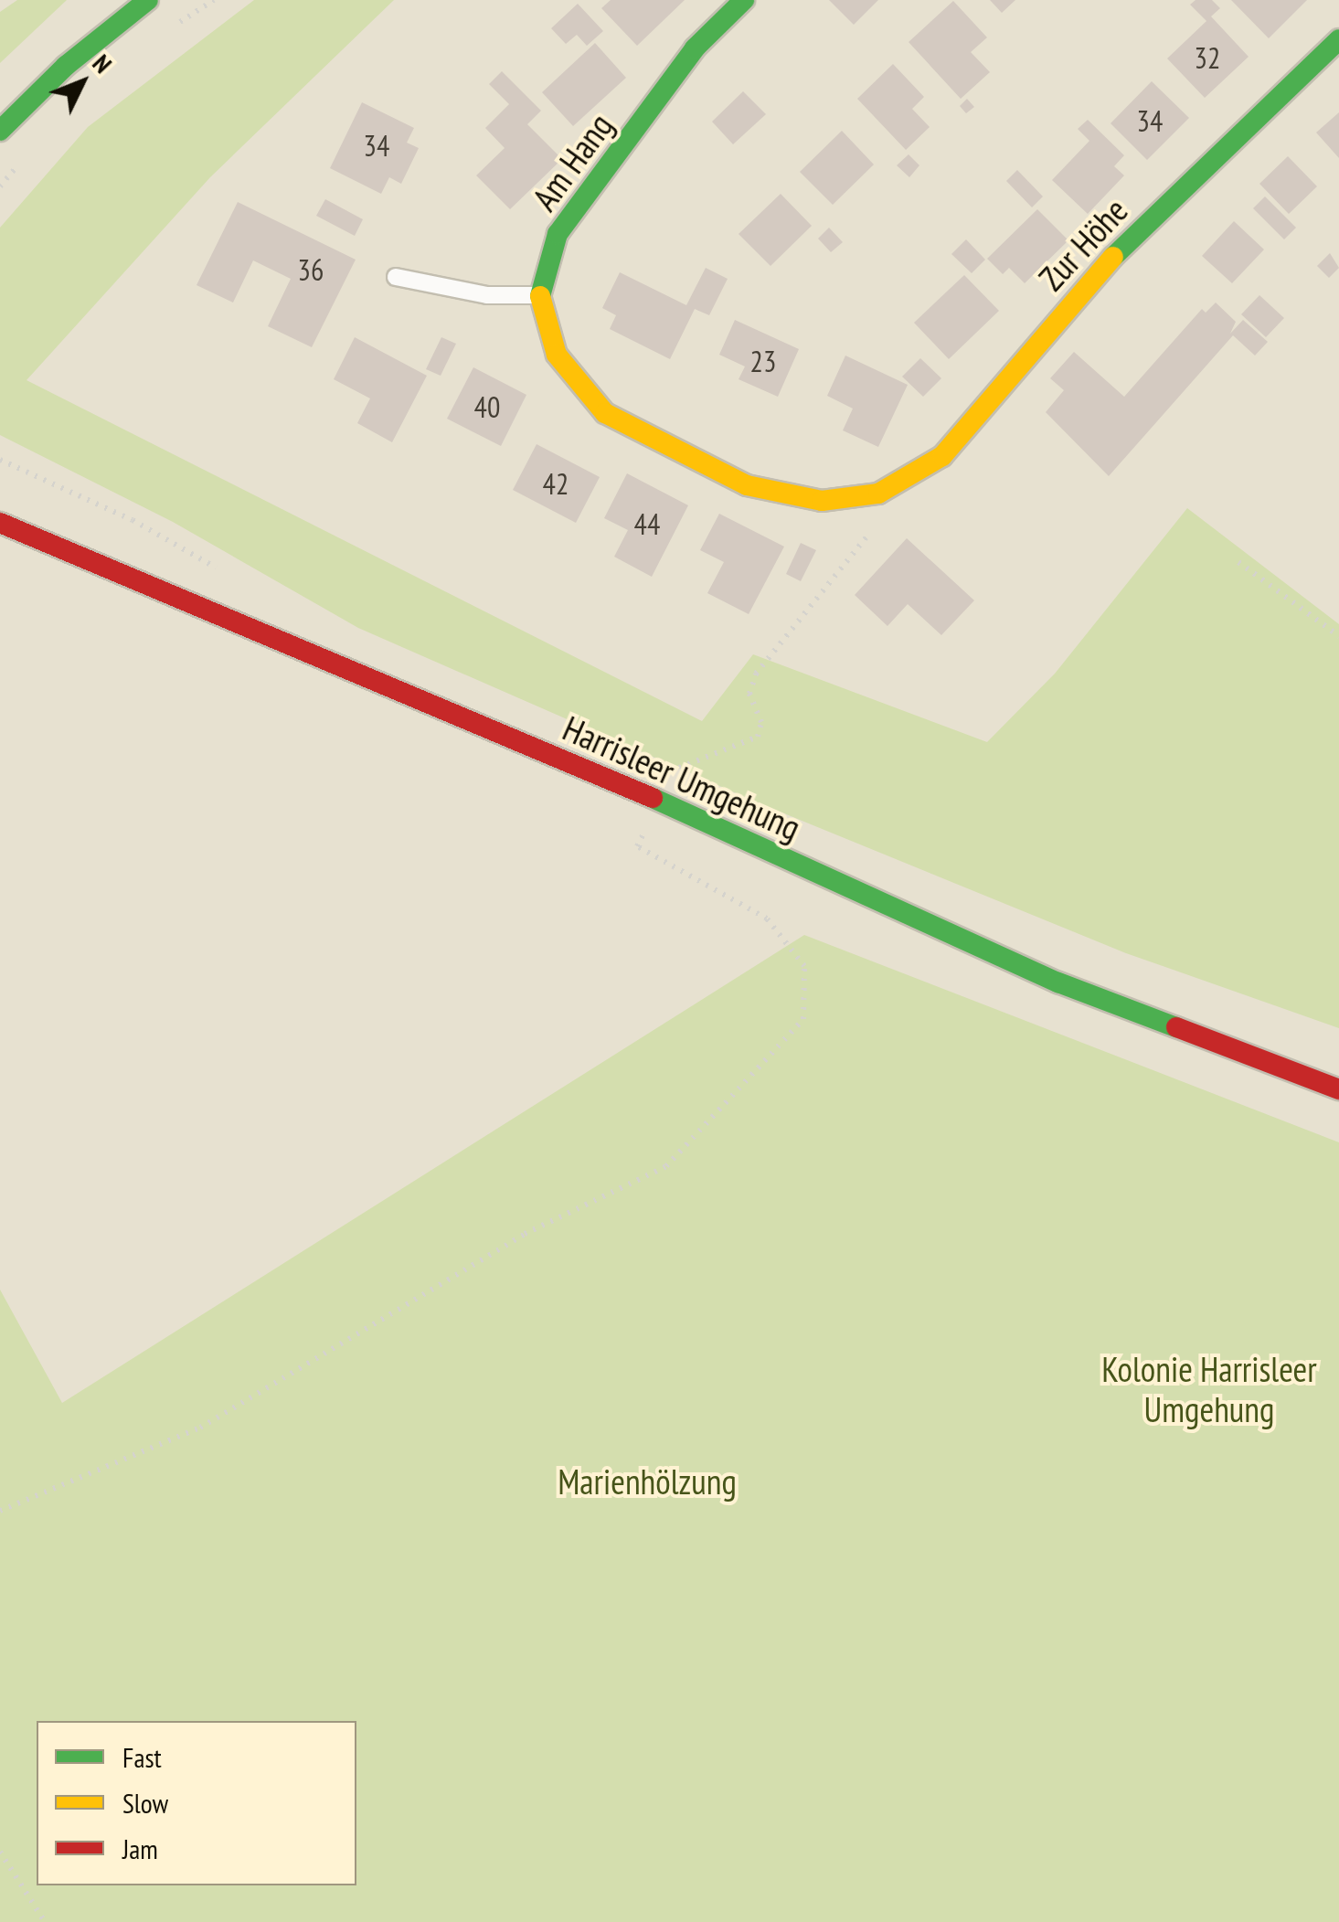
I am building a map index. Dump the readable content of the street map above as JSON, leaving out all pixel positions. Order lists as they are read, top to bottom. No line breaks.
{"streets":{"street":["Am Hang","Zur Höhe","Harrisleer Umgehung"]},"parks":["Kolonie Harrisleer Umgehung","Marienhölzung"],"house_numbers":["32","34","34","36","23","40","42","44"],"legend":["Fast","Slow","Jam"],"north":"top right"}
